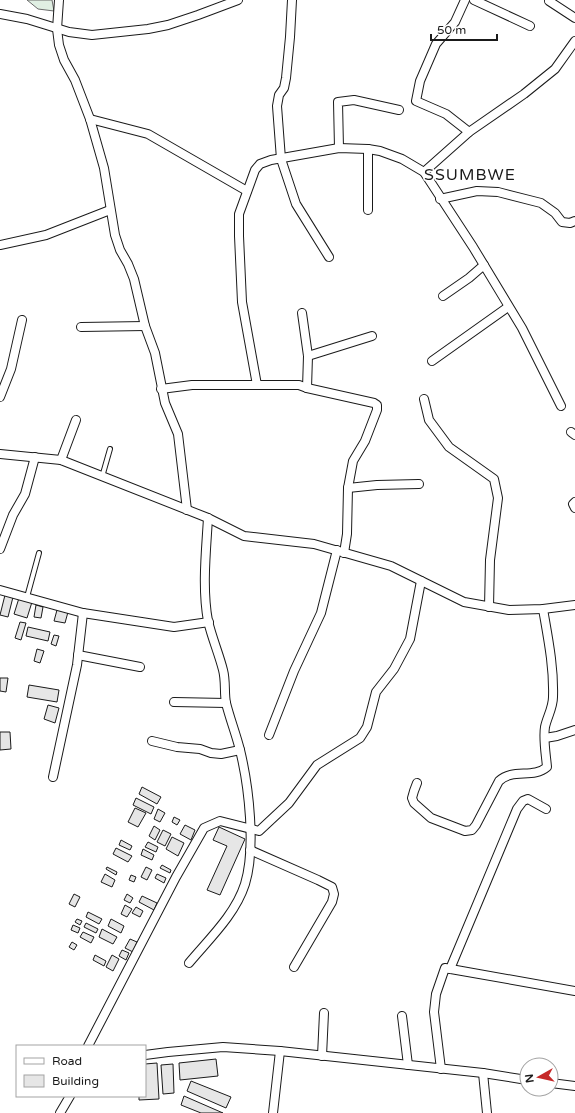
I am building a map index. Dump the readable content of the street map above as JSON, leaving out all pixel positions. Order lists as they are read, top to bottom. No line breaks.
{"districts":["SSUMBWE"],"legend":["Road","Building"],"scale_bar":"50 m","north":"left"}
